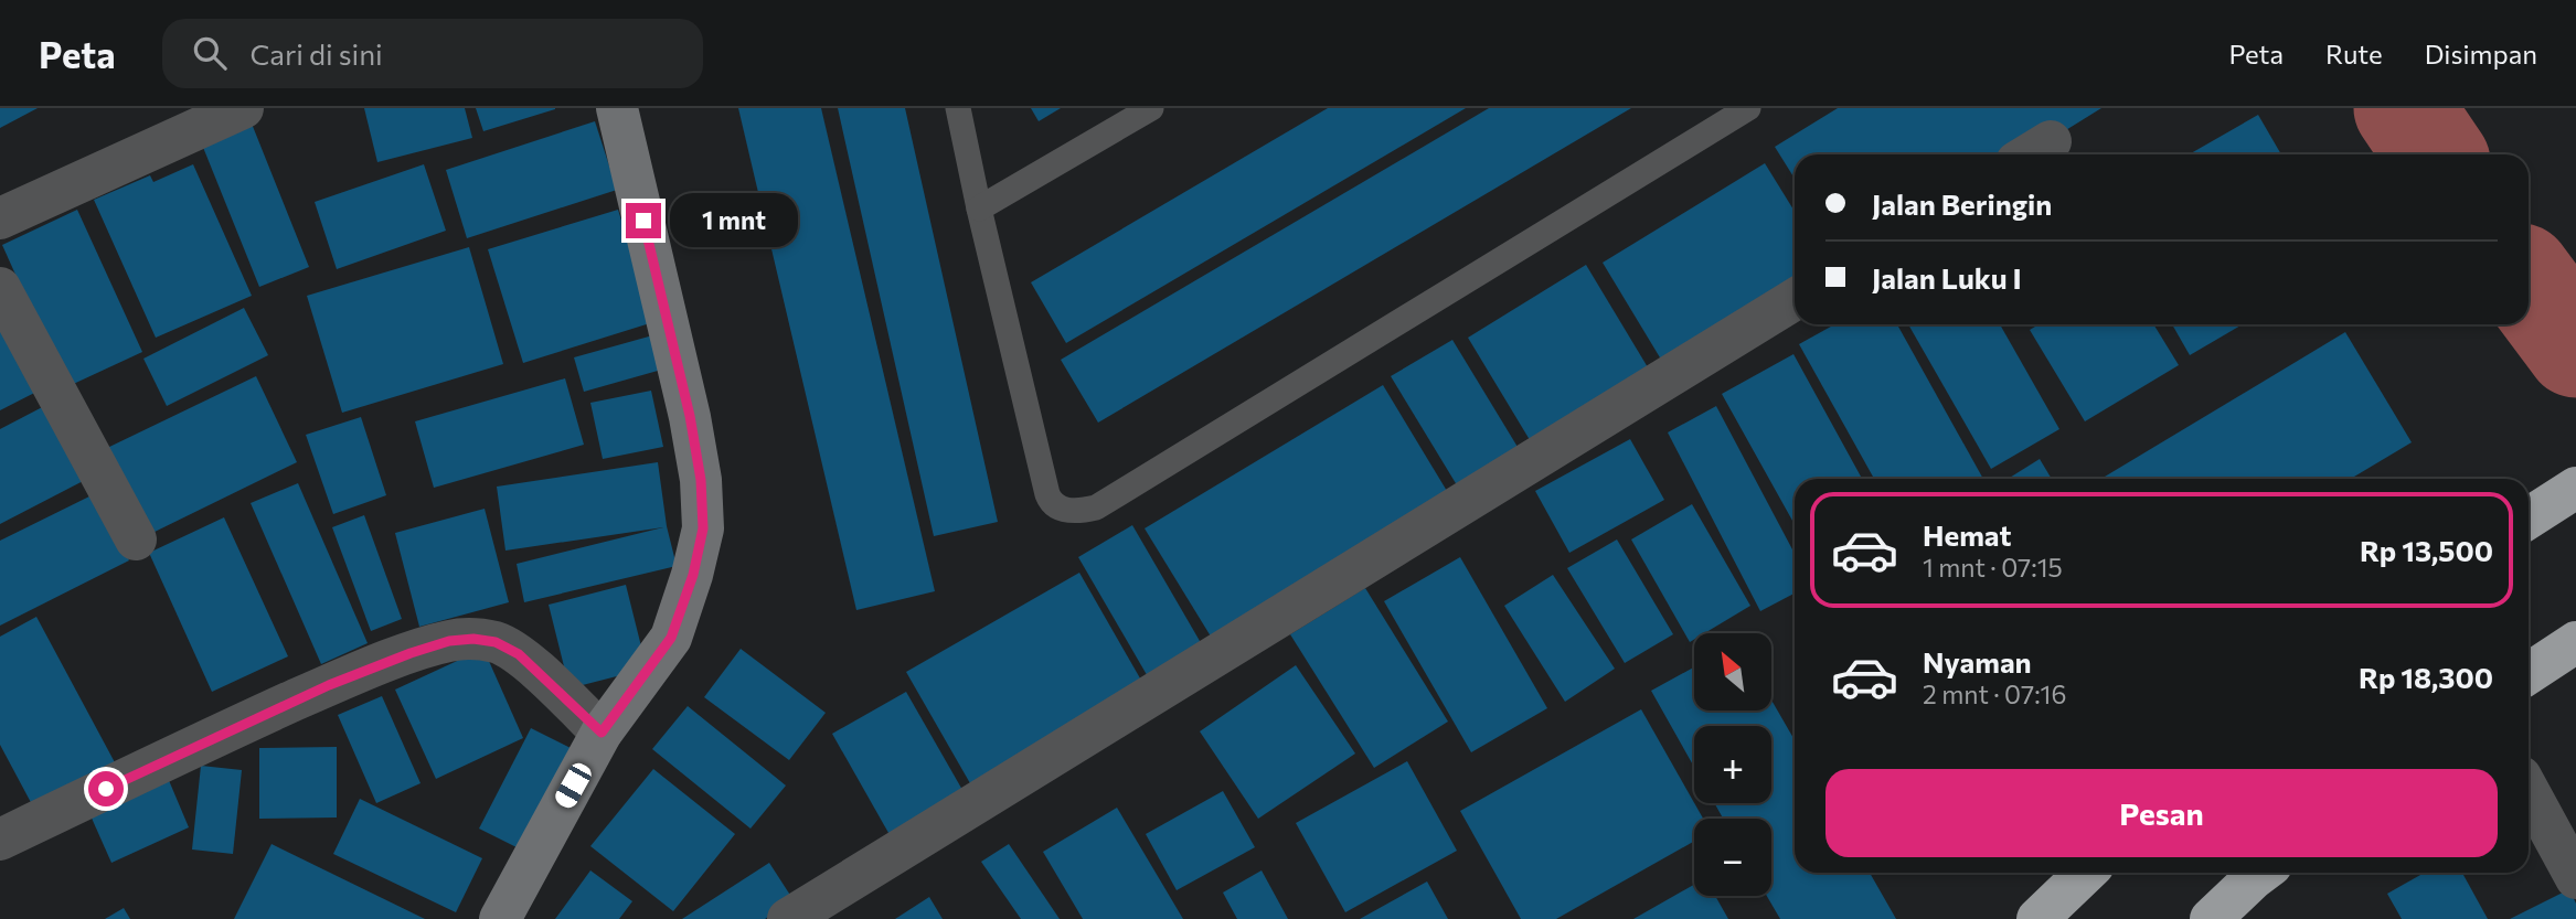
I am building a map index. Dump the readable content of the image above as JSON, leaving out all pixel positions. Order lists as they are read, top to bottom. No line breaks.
{"north":"top left","page":{"header":"Peta","search":"Cari di sini","nav":["Peta","Rute","Disimpan"],"banner":["Jalan Beringin","Jalan Luku I"],"bubble":"1 mnt","list":[{"name":"Hemat","note":"1 mnt · 07:15","value":"Rp 13,500"},{"name":"Nyaman","note":"2 mnt · 07:16","value":"Rp 18,300"}],"map_buttons":["+","−"],"buttons":"Pesan"}}
